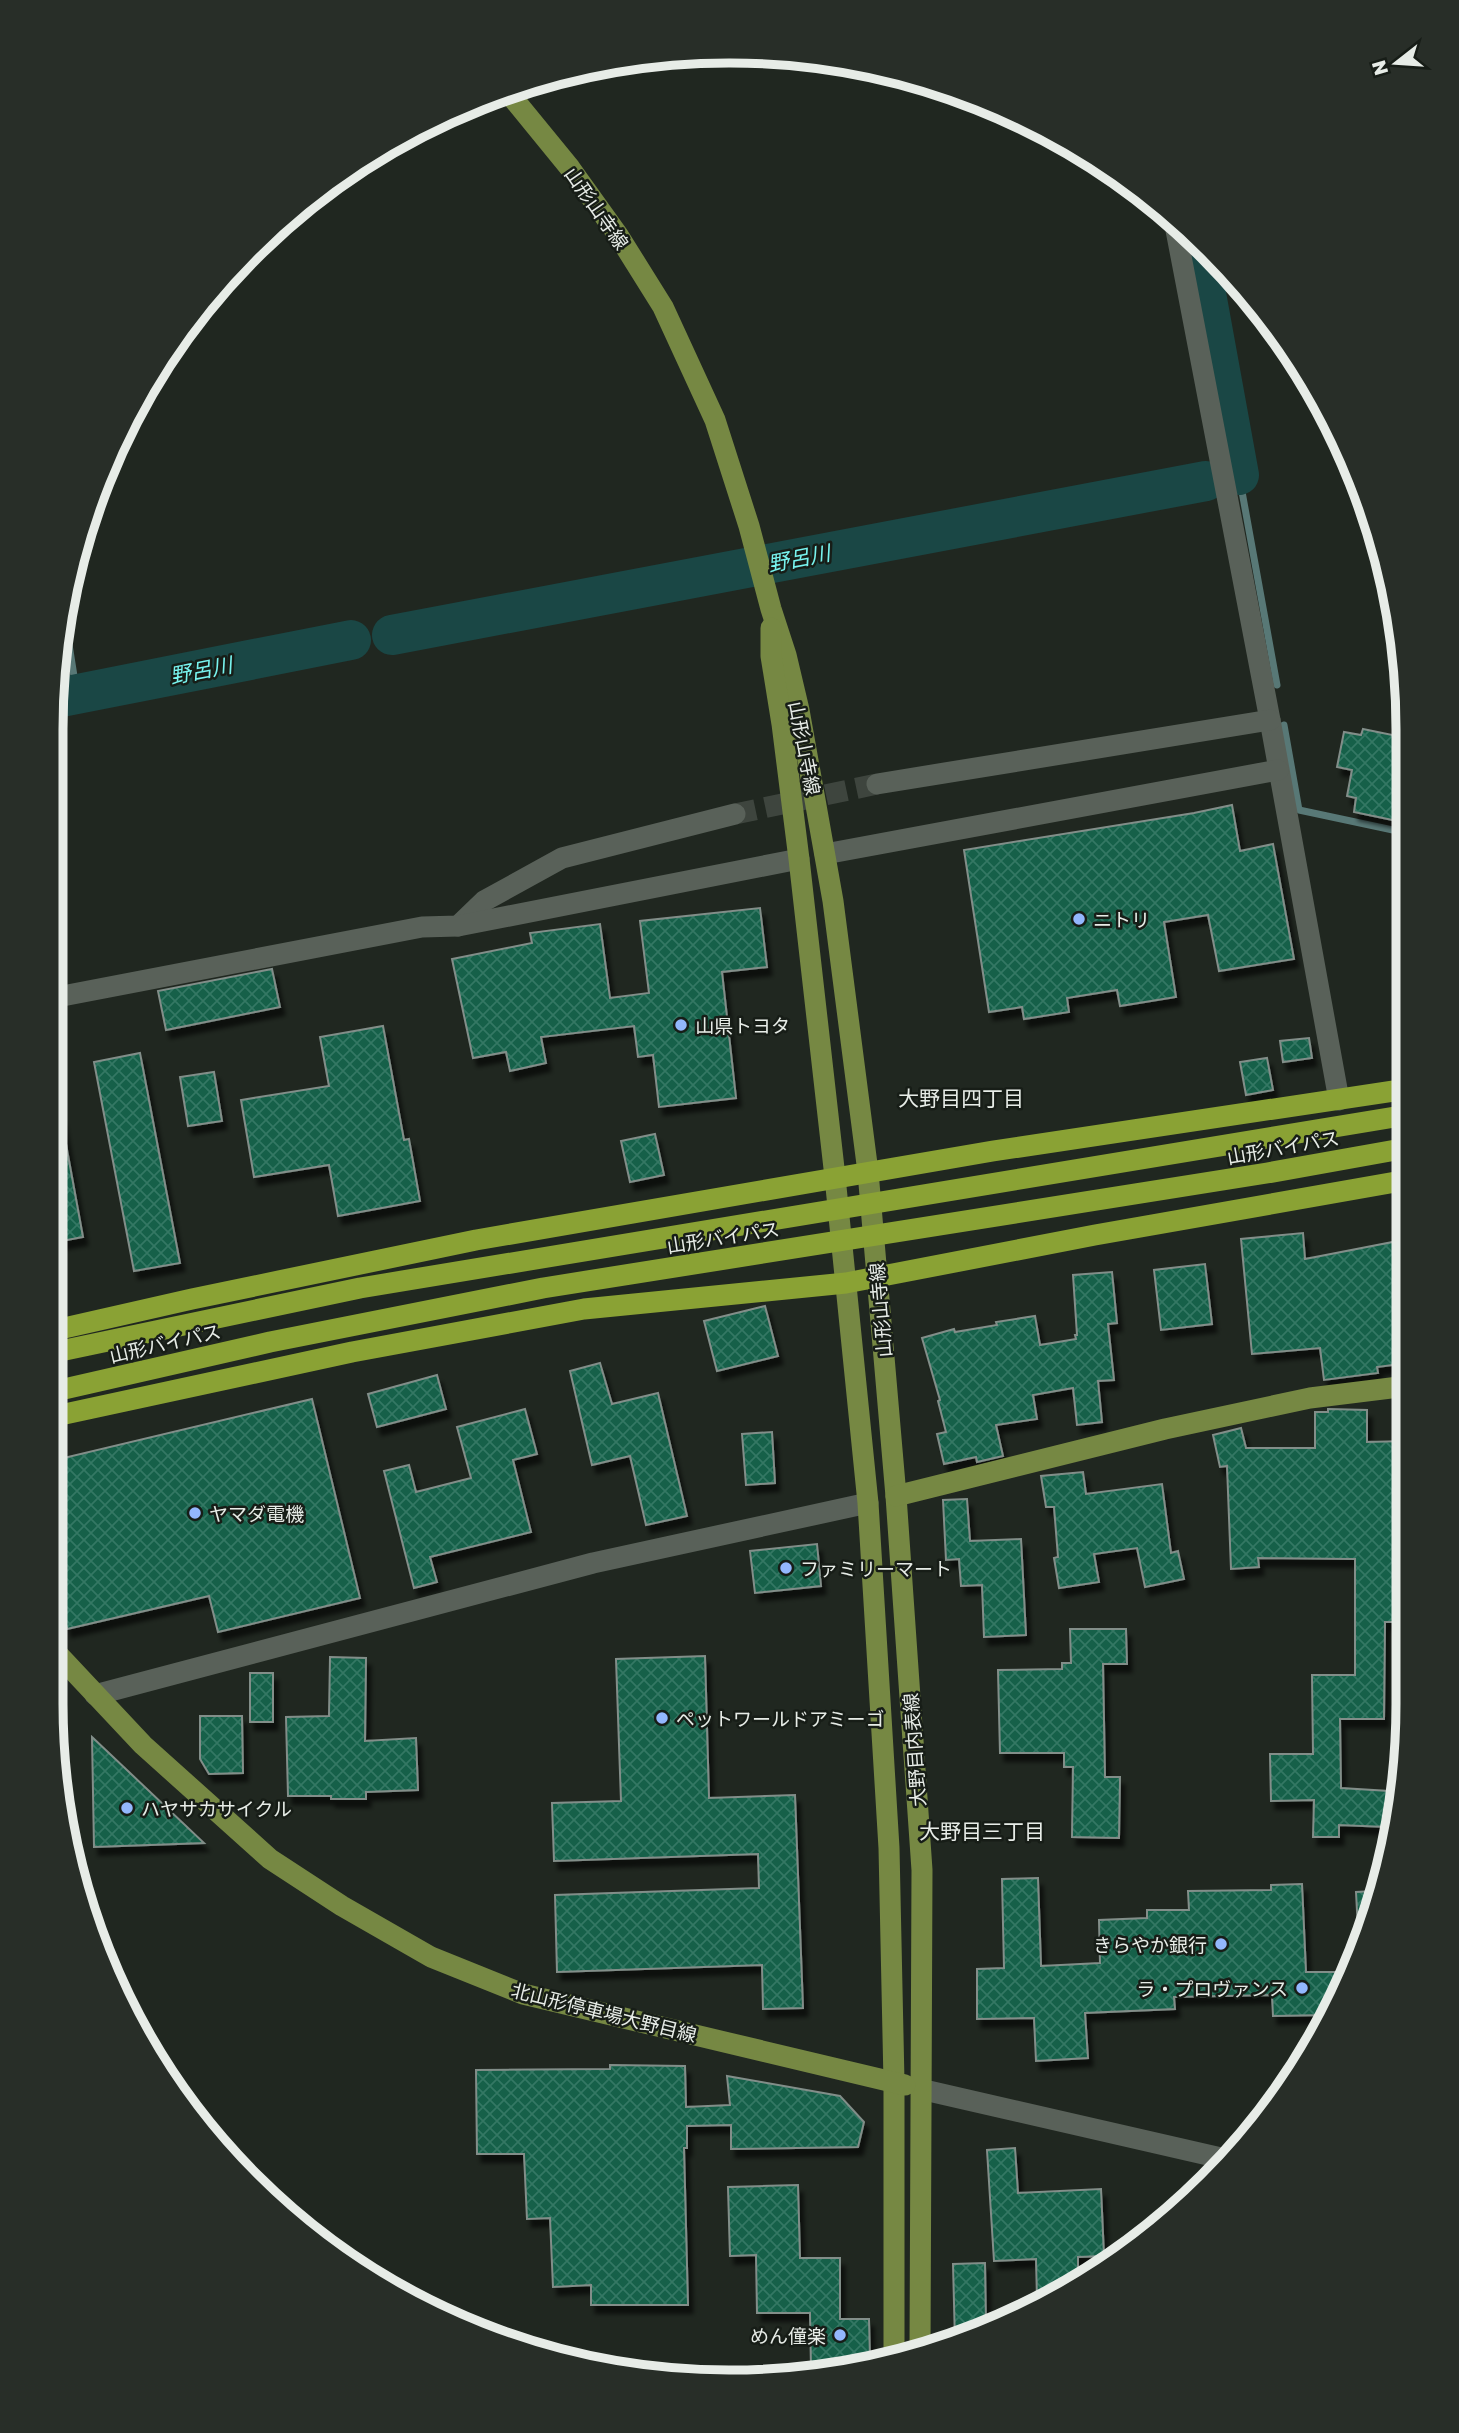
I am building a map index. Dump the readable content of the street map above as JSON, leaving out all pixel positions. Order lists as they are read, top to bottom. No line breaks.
{"streets":{"highway":["山形バイパス"],"main road":["山形山寺線","大野目内表線","北山形停車場大野目線"]},"crossings":[["山形山寺線","大野目内表線"],["大野目内表線","北山形停車場大野目線"]],"districts":["大野目四丁目","大野目三丁目"],"water":["野呂川"],"places":["ニトリ","山県トヨタ","ヤマダ電機","ファミリーマート","ペットワールドアミーゴ","ハヤサカサイクル","きらやか銀行","ラ・プロヴァンス","めん僮楽"],"north":"left"}
